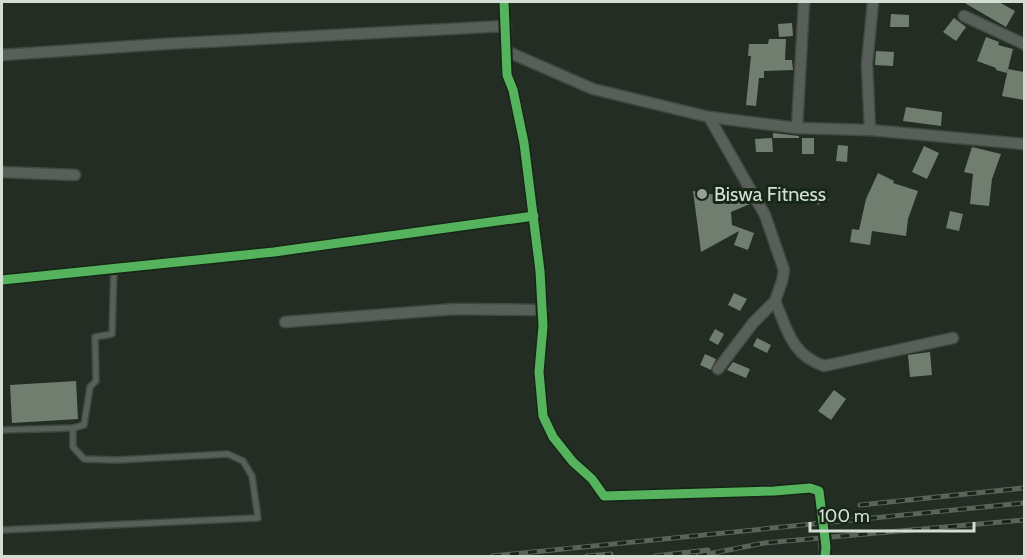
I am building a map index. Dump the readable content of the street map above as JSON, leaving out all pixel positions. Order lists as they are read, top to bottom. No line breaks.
{"places":["Biswa Fitness"],"scale_bar":"100 m"}
